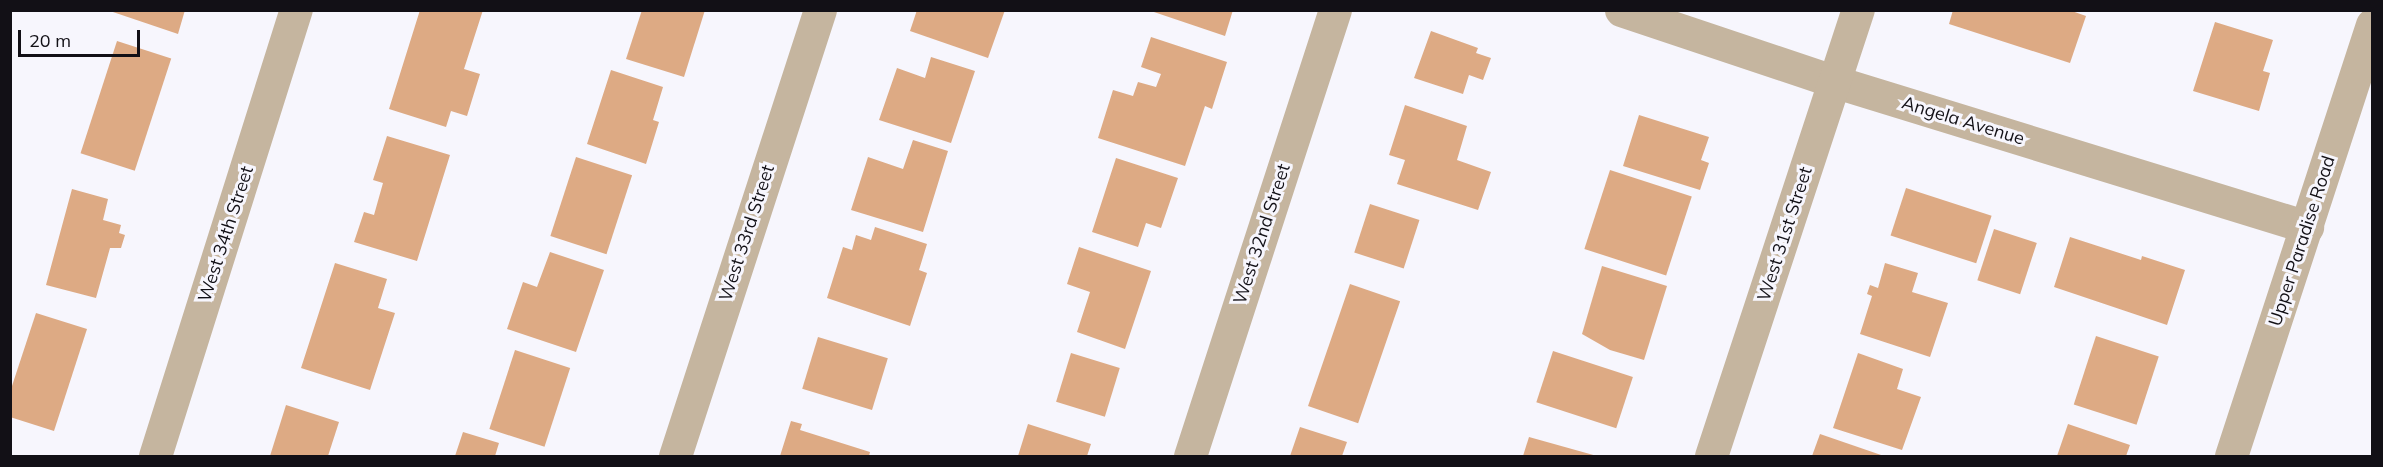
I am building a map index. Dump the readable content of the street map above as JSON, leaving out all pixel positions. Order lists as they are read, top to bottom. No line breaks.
{"streets":{"street":["Angela Avenue","West 33rd Street","West 34th Street","West 32nd Street","West 31st Street","Upper Paradise Road"]},"crossings":[["Angela Avenue","West 31st Street"],["Angela Avenue","Upper Paradise Road"]],"scale_bar":"20 m"}
